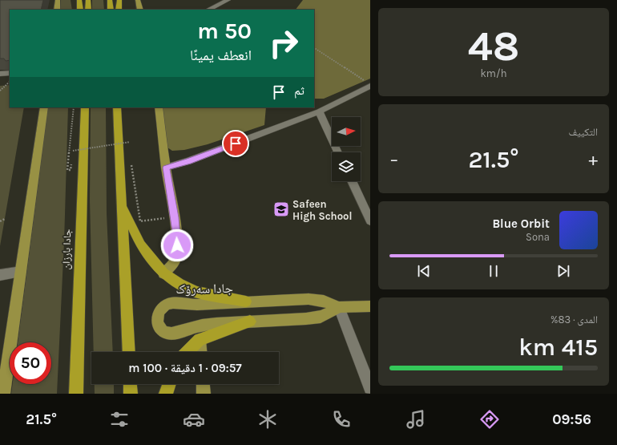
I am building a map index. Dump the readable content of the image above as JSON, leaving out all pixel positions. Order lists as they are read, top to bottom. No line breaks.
{"streets":{"highway":["جادا بارزان"],"main road":["جادا سەرۆک"]},"places":{"school or university":["Safeen High School"]},"north":"right","page":{"tile":[["48","km/h"],"التكييف",["المدى · 83%","415 km"]],"turn":["50 m","انعطف يمينًا"],"then":"ثم","heat":["−","21.5°","+"],"song":["Blue Orbit","Sona"],"limit":"50","trip":"09:57 · 1 دقيقة · 100 m","tabs":["09:56","21.5°"]}}
